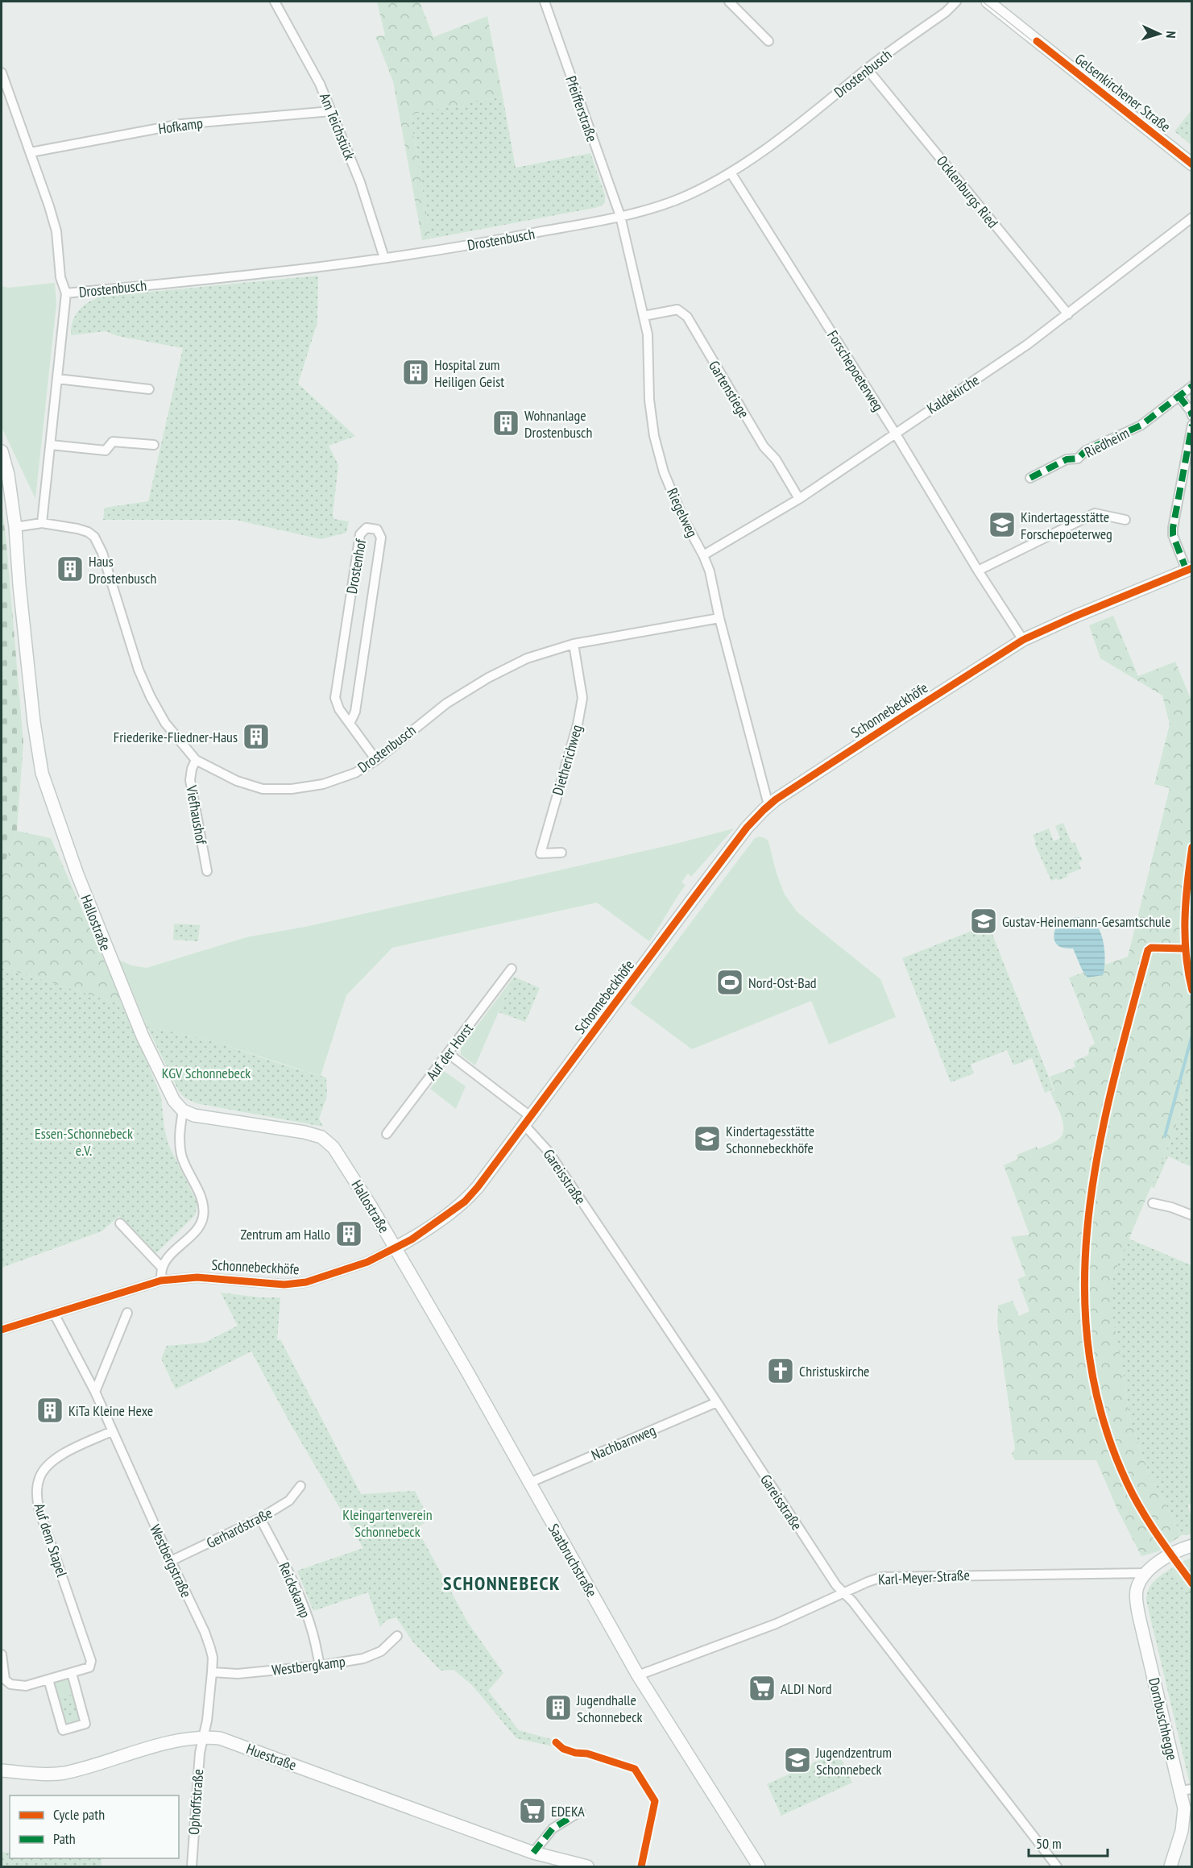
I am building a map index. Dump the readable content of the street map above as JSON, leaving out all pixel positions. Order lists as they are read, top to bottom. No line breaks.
{"streets":{"street":["Drostenbusch","Gelsenkirchener Straße","Pfeifferstraße","Hofkamp","Am Teichstück","Ocklenburgs Ried","Forschepoeterweg","Gartenstiege","Kaldekirche","Riedheim","Riegelweg","Drostenhof","Schonnebeckhöfe","Dietherichweg","Viefhaushof","Hallostraße","Auf der Horst","Gareisstraße","Nachbarnweg","Gerhardstraße","Auf dem Stapel","Saatbruchstraße","Westbergstraße","Karl-Meyer-Straße","Reickskamp","Westbergkamp","Dornbuschhegge","Huestraße","Ophoffstraße"]},"crossings":[["Drostenbusch","Pfeifferstraße"],["Drostenbusch","Am Teichstück"],["Drostenbusch","Ocklenburgs Ried"],["Drostenbusch","Forschepoeterweg"],["Drostenbusch","Riegelweg"],["Drostenbusch","Drostenhof"],["Drostenbusch","Dietherichweg"],["Drostenbusch","Viefhaushof"],["Drostenbusch","Hallostraße"],["Pfeifferstraße","Riegelweg"],["Hofkamp","Am Teichstück"],["Ocklenburgs Ried","Kaldekirche"],["Forschepoeterweg","Kaldekirche"],["Forschepoeterweg","Schonnebeckhöfe"],["Gartenstiege","Kaldekirche"],["Gartenstiege","Riegelweg"],["Kaldekirche","Riegelweg"],["Riegelweg","Schonnebeckhöfe"],["Schonnebeckhöfe","Hallostraße"],["Schonnebeckhöfe","Gareisstraße"],["Schonnebeckhöfe","Saatbruchstraße"],["Schonnebeckhöfe","Westbergstraße"],["Hallostraße","Saatbruchstraße"],["Gareisstraße","Nachbarnweg"],["Gareisstraße","Karl-Meyer-Straße"],["Nachbarnweg","Saatbruchstraße"],["Gerhardstraße","Westbergstraße"],["Gerhardstraße","Reickskamp"],["Auf dem Stapel","Westbergstraße"],["Saatbruchstraße","Karl-Meyer-Straße"],["Westbergstraße","Westbergkamp"],["Westbergstraße","Huestraße"],["Westbergstraße","Ophoffstraße"],["Karl-Meyer-Straße","Dornbuschhegge"],["Reickskamp","Westbergkamp"],["Huestraße","Ophoffstraße"]],"districts":["SCHONNEBECK"],"parks":["KGV Schonnebeck","Essen-Schonnebeck e.V.","Kleingartenverein Schonnebeck"],"places":{"building":["Hospital zum Heiligen Geist","Wohnanlage Drostenbusch","Haus Drostenbusch","Friederike-Fliedner-Haus","Zentrum am Hallo","KiTa Kleine Hexe","Jugendhalle Schonnebeck"],"school or university":["Kindertagesstätte Forschepoeterweg","Gustav-Heinemann-Gesamtschule","Kindertagesstätte Schonnebeckhöfe","Jugendzentrum Schonnebeck"],"sports":["Nord-Ost-Bad"],"church":["Christuskirche"],"supermarket":["ALDI Nord","EDEKA"]},"legend":["Cycle path","Path"],"scale_bar":"50 m","north":"right"}
